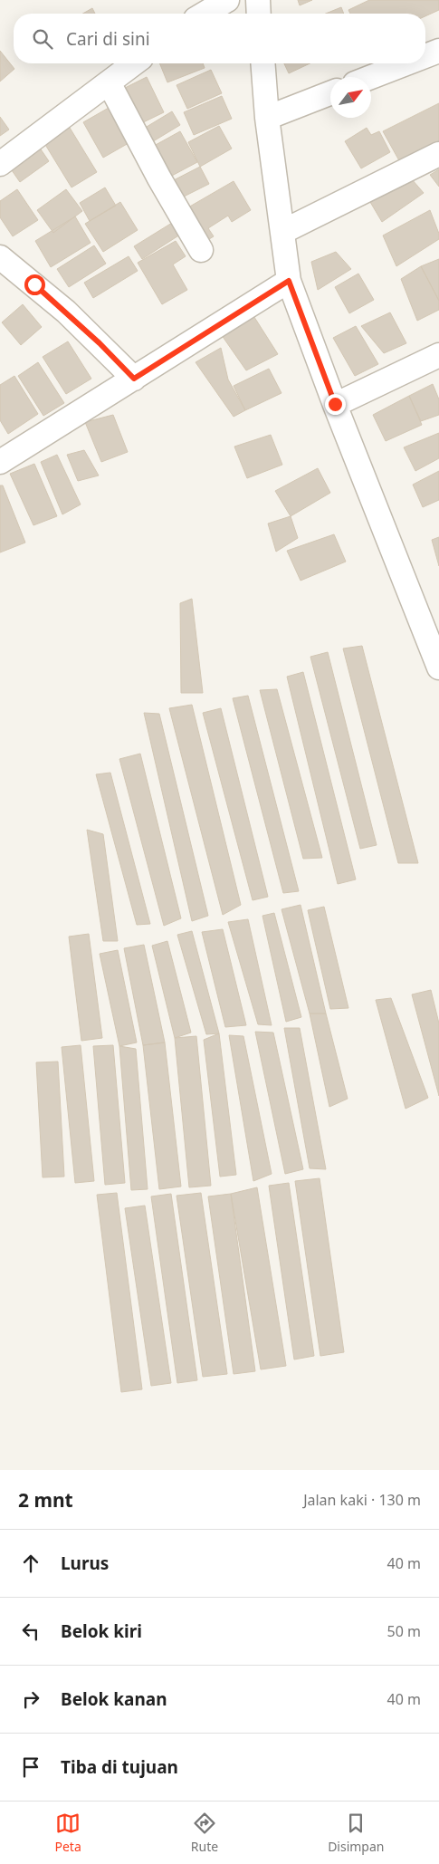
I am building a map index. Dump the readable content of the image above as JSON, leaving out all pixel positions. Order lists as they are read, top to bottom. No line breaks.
{"north":"top right","page":{"search":"Cari di sini","heading":["2 mnt","Jalan kaki · 130 m"],"list":[["Lurus","40 m"],["Belok kiri","50 m"],["Belok kanan","40 m"],"Tiba di tujuan"],"nav":["Peta","Rute","Disimpan"]}}
